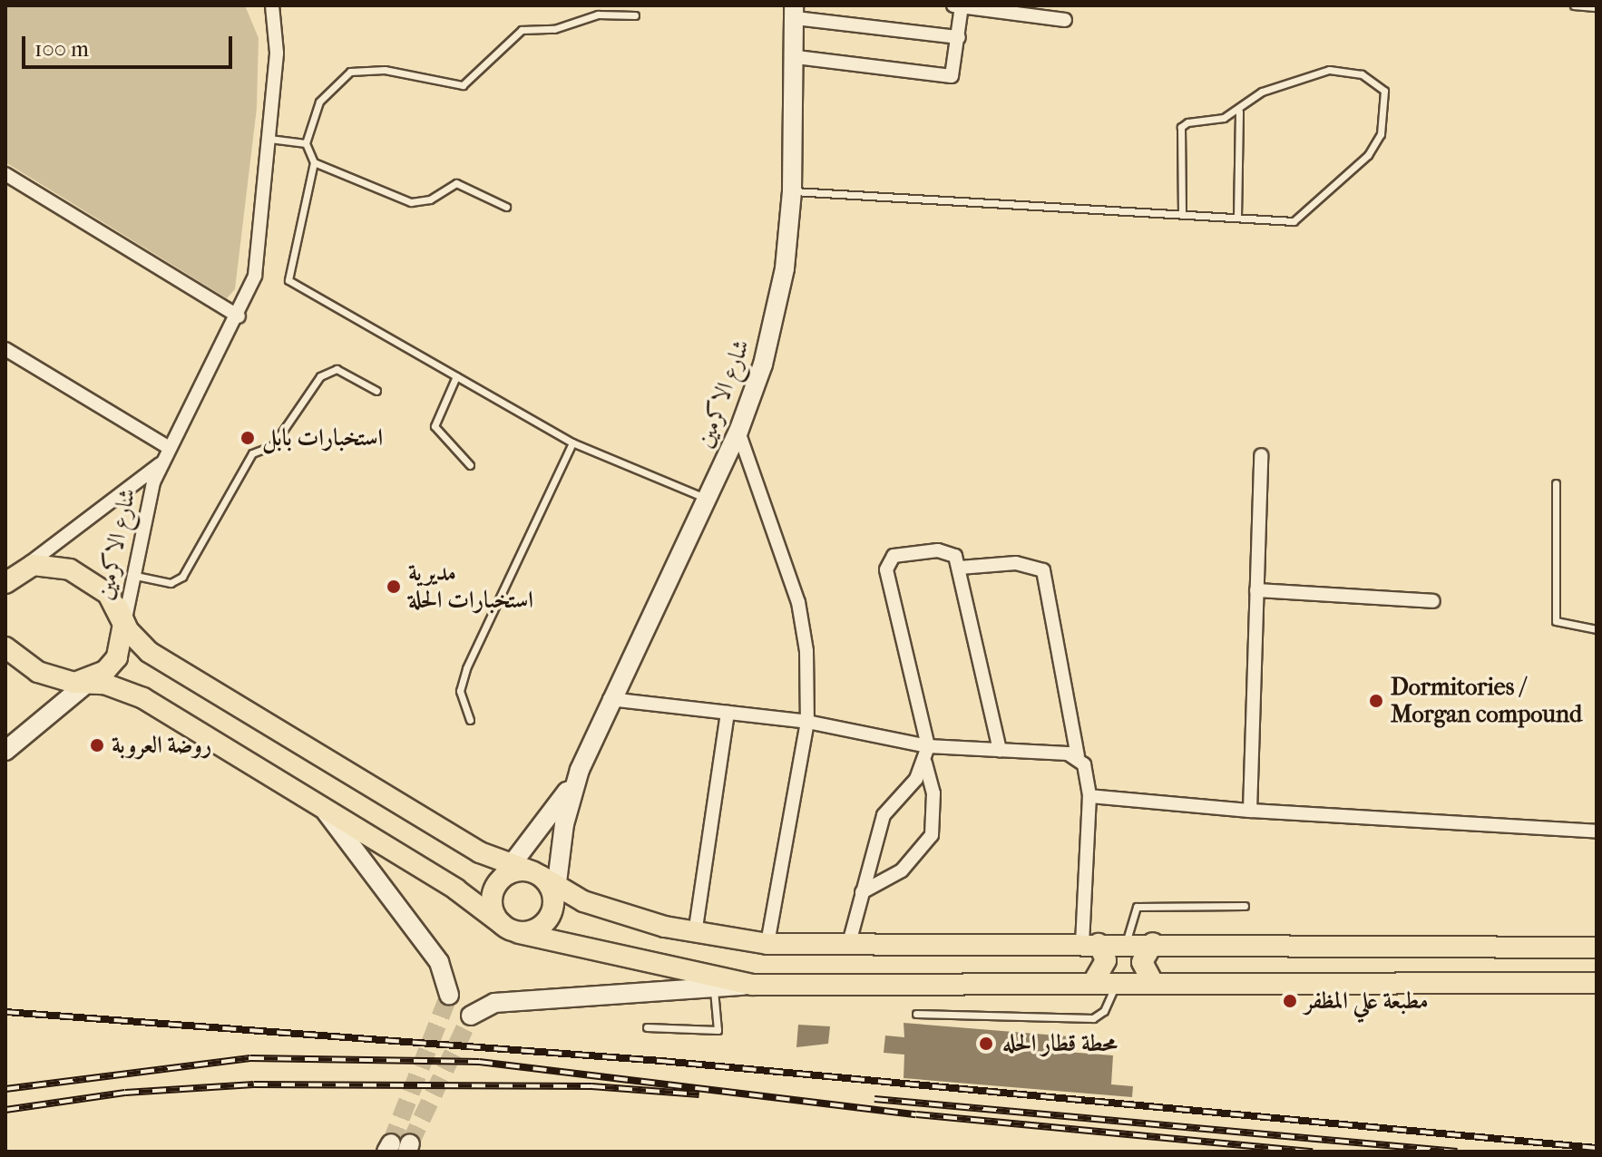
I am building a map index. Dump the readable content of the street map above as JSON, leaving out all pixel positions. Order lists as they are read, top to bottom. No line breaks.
{"streets":{"street":["شارع الاكرمين"]},"places":["استخبارات بابل","مديرية استخبارات الحلة","Dormitories / Morgan compound","روضة العروبة","مطبعة علي المظفر","محطة قطار الحله"],"scale_bar":"100 m"}
